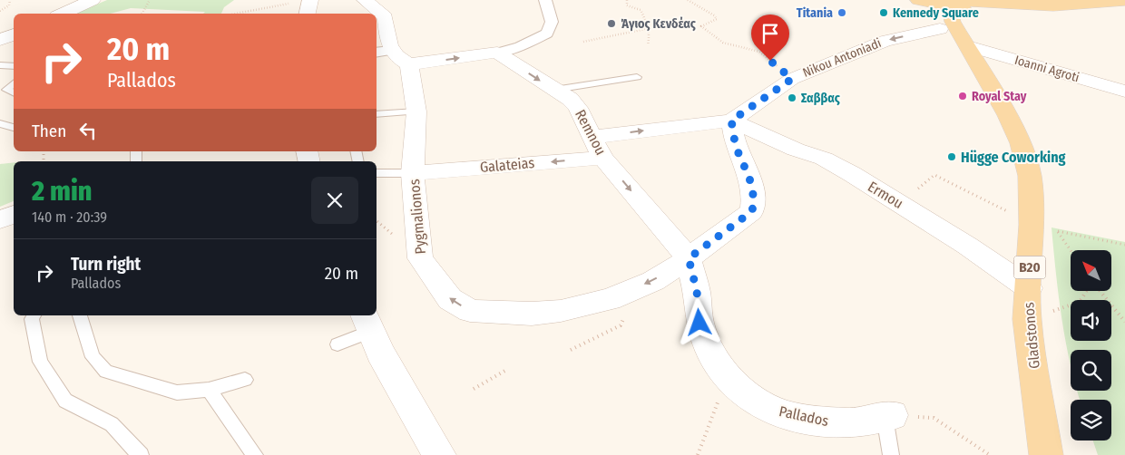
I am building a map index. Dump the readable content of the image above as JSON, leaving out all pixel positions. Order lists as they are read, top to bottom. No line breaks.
{"streets":{"main road":["B20","Gladstonos"],"street":["Nikou Antoniadi","Ioanni Agroti","Remnou","Galateias","Ermou","Pygmalionos","Pallados"]},"crossings":[["Nikou Antoniadi","Remnou"],["Nikou Antoniadi","Galateias"],["Nikou Antoniadi","Ermou"],["Nikou Antoniadi","Gladstonos"],["Ioanni Agroti","Gladstonos"],["Remnou","Galateias"],["Remnou","Pygmalionos"],["Remnou","Pallados"],["Galateias","Pygmalionos"],["Ermou","Gladstonos"],["Pygmalionos","Pallados"]],"one_way":["Remnou"],"places":["Titania","Kennedy Square","Άγιος Κενδέας","Royal Stay","Σαββας","Hügge Coworking"],"north":"top left","page":{"turn":["20 m","Pallados"],"then":"Then","heading":["2 min","140 m · 20:39"],"list":[{"name":"Turn right","note":"Pallados","value":"20 m"}]}}
